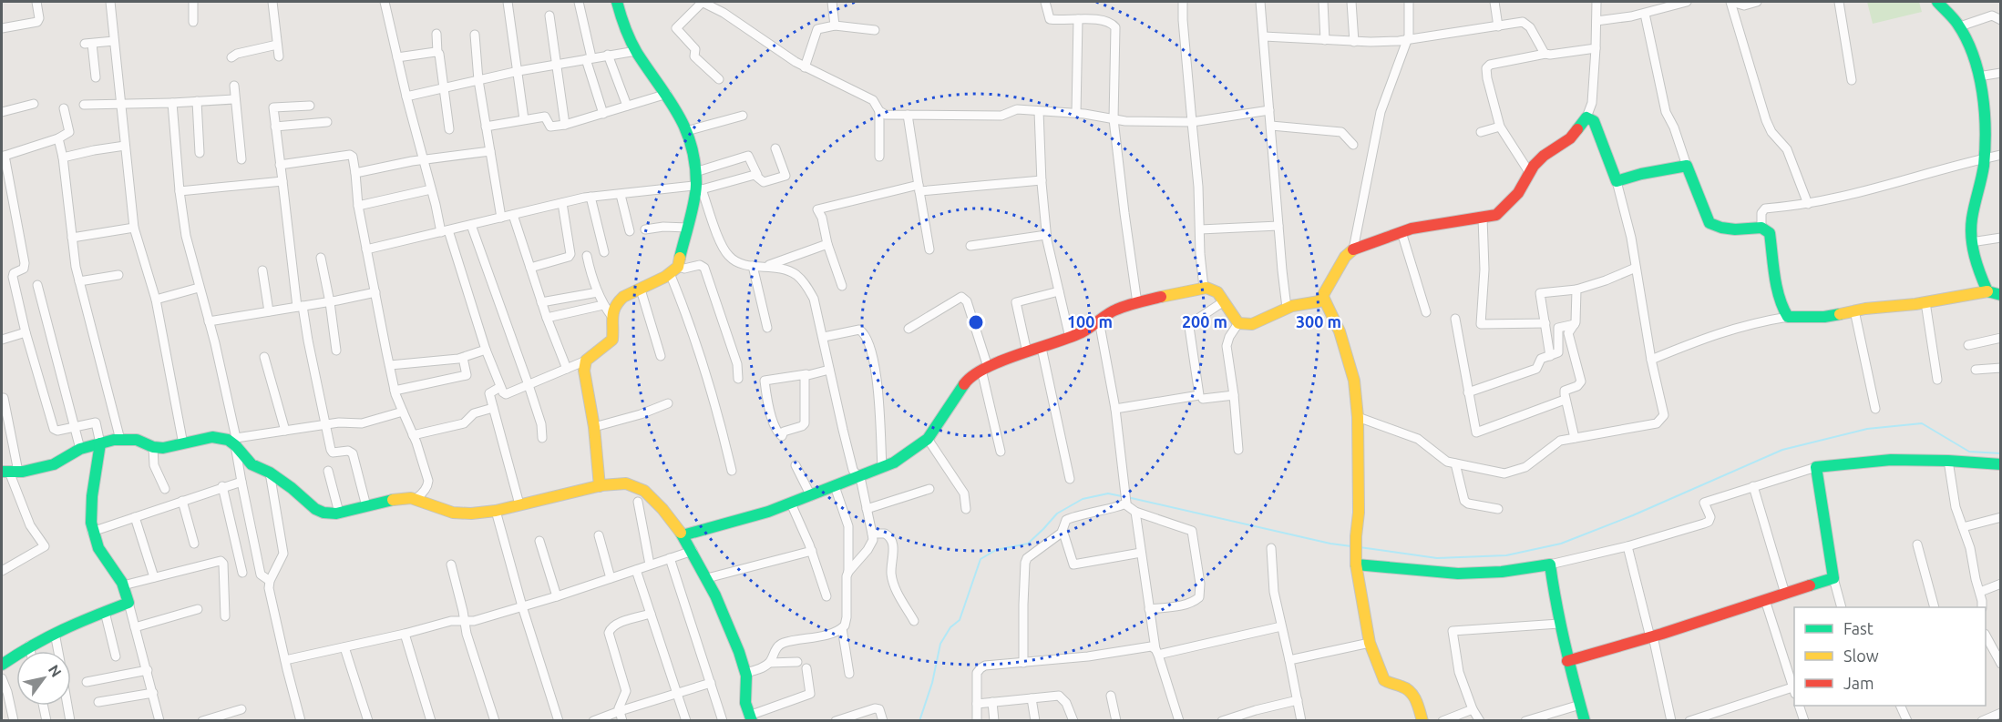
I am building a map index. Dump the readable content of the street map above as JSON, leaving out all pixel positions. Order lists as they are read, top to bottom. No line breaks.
{"legend":["Fast","Slow","Jam"],"north":"top right","rings":["100 m","200 m","300 m"]}
